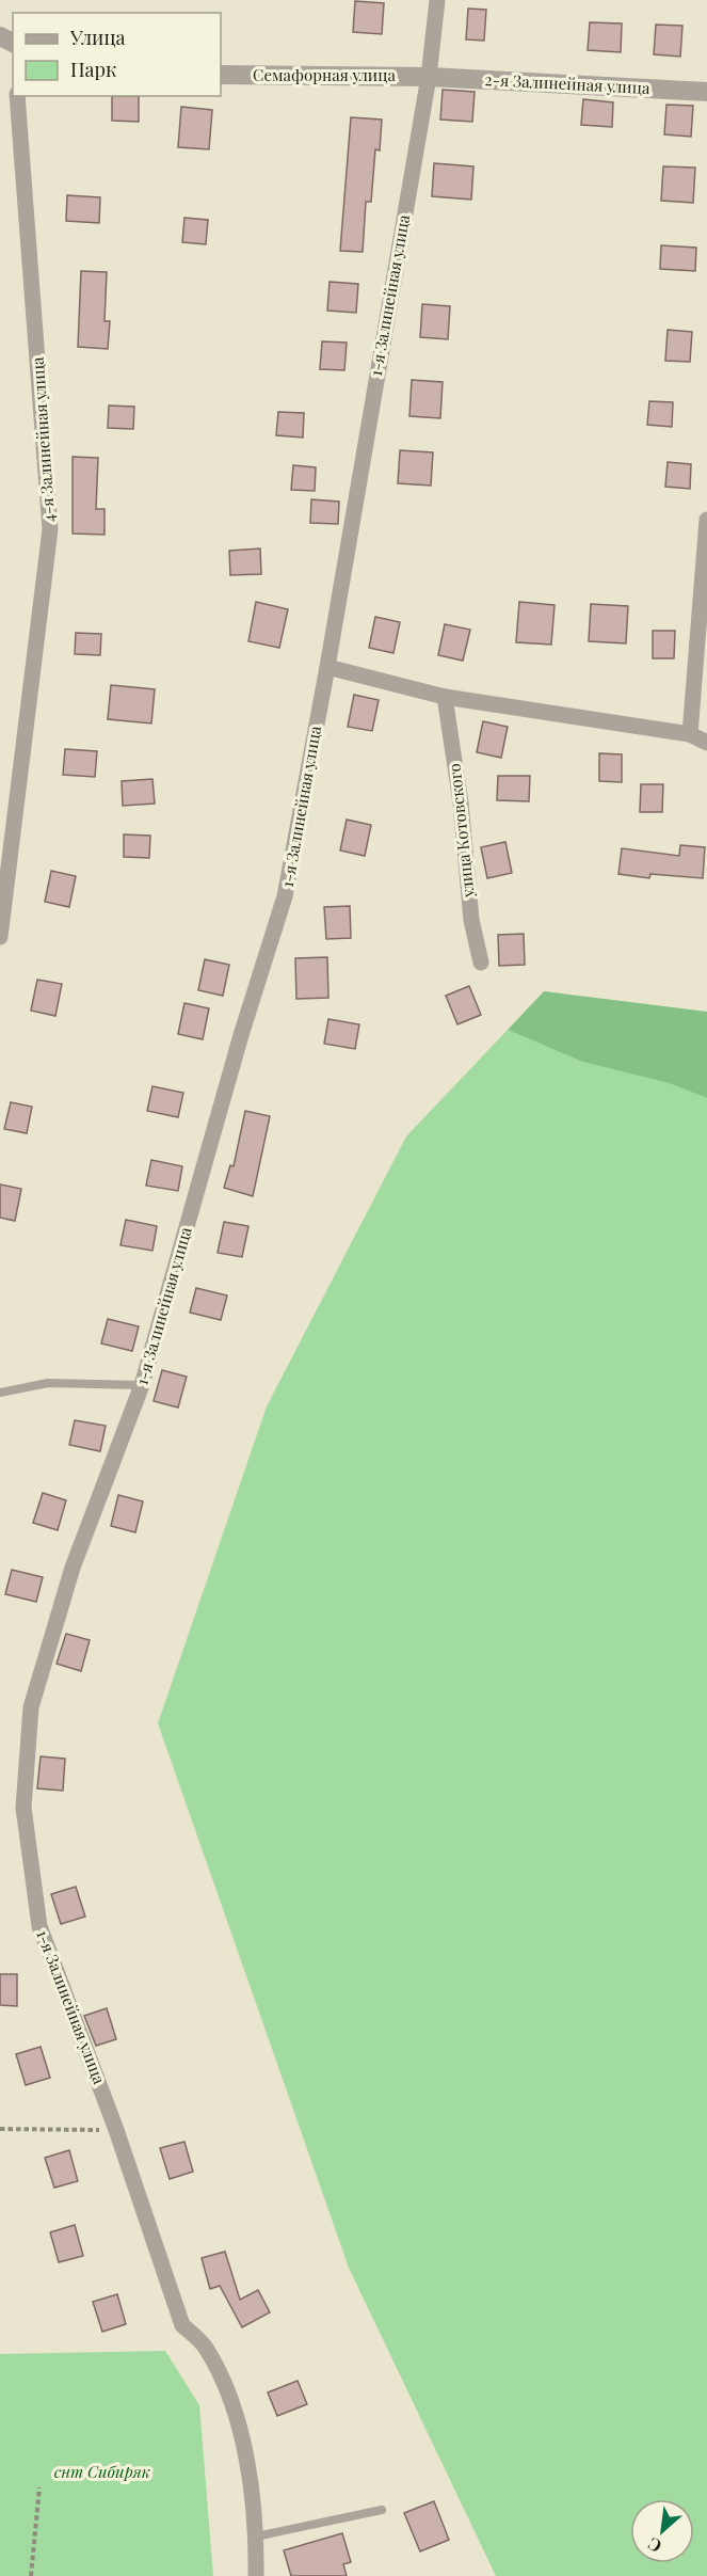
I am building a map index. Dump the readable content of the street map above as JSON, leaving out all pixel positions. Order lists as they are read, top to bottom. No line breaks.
{"streets":{"street":["Семафорная улица","2-я Залинейная улица","1-я Залинейная улица","4-я Залинейная улица","улица Котовского"]},"crossings":[["Семафорная улица","2-я Залинейная улица"],["Семафорная улица","1-я Залинейная улица"],["2-я Залинейная улица","1-я Залинейная улица"]],"parks":["снт Сибиряк"],"legend":["Улица","Парк"],"north":"bottom left"}
